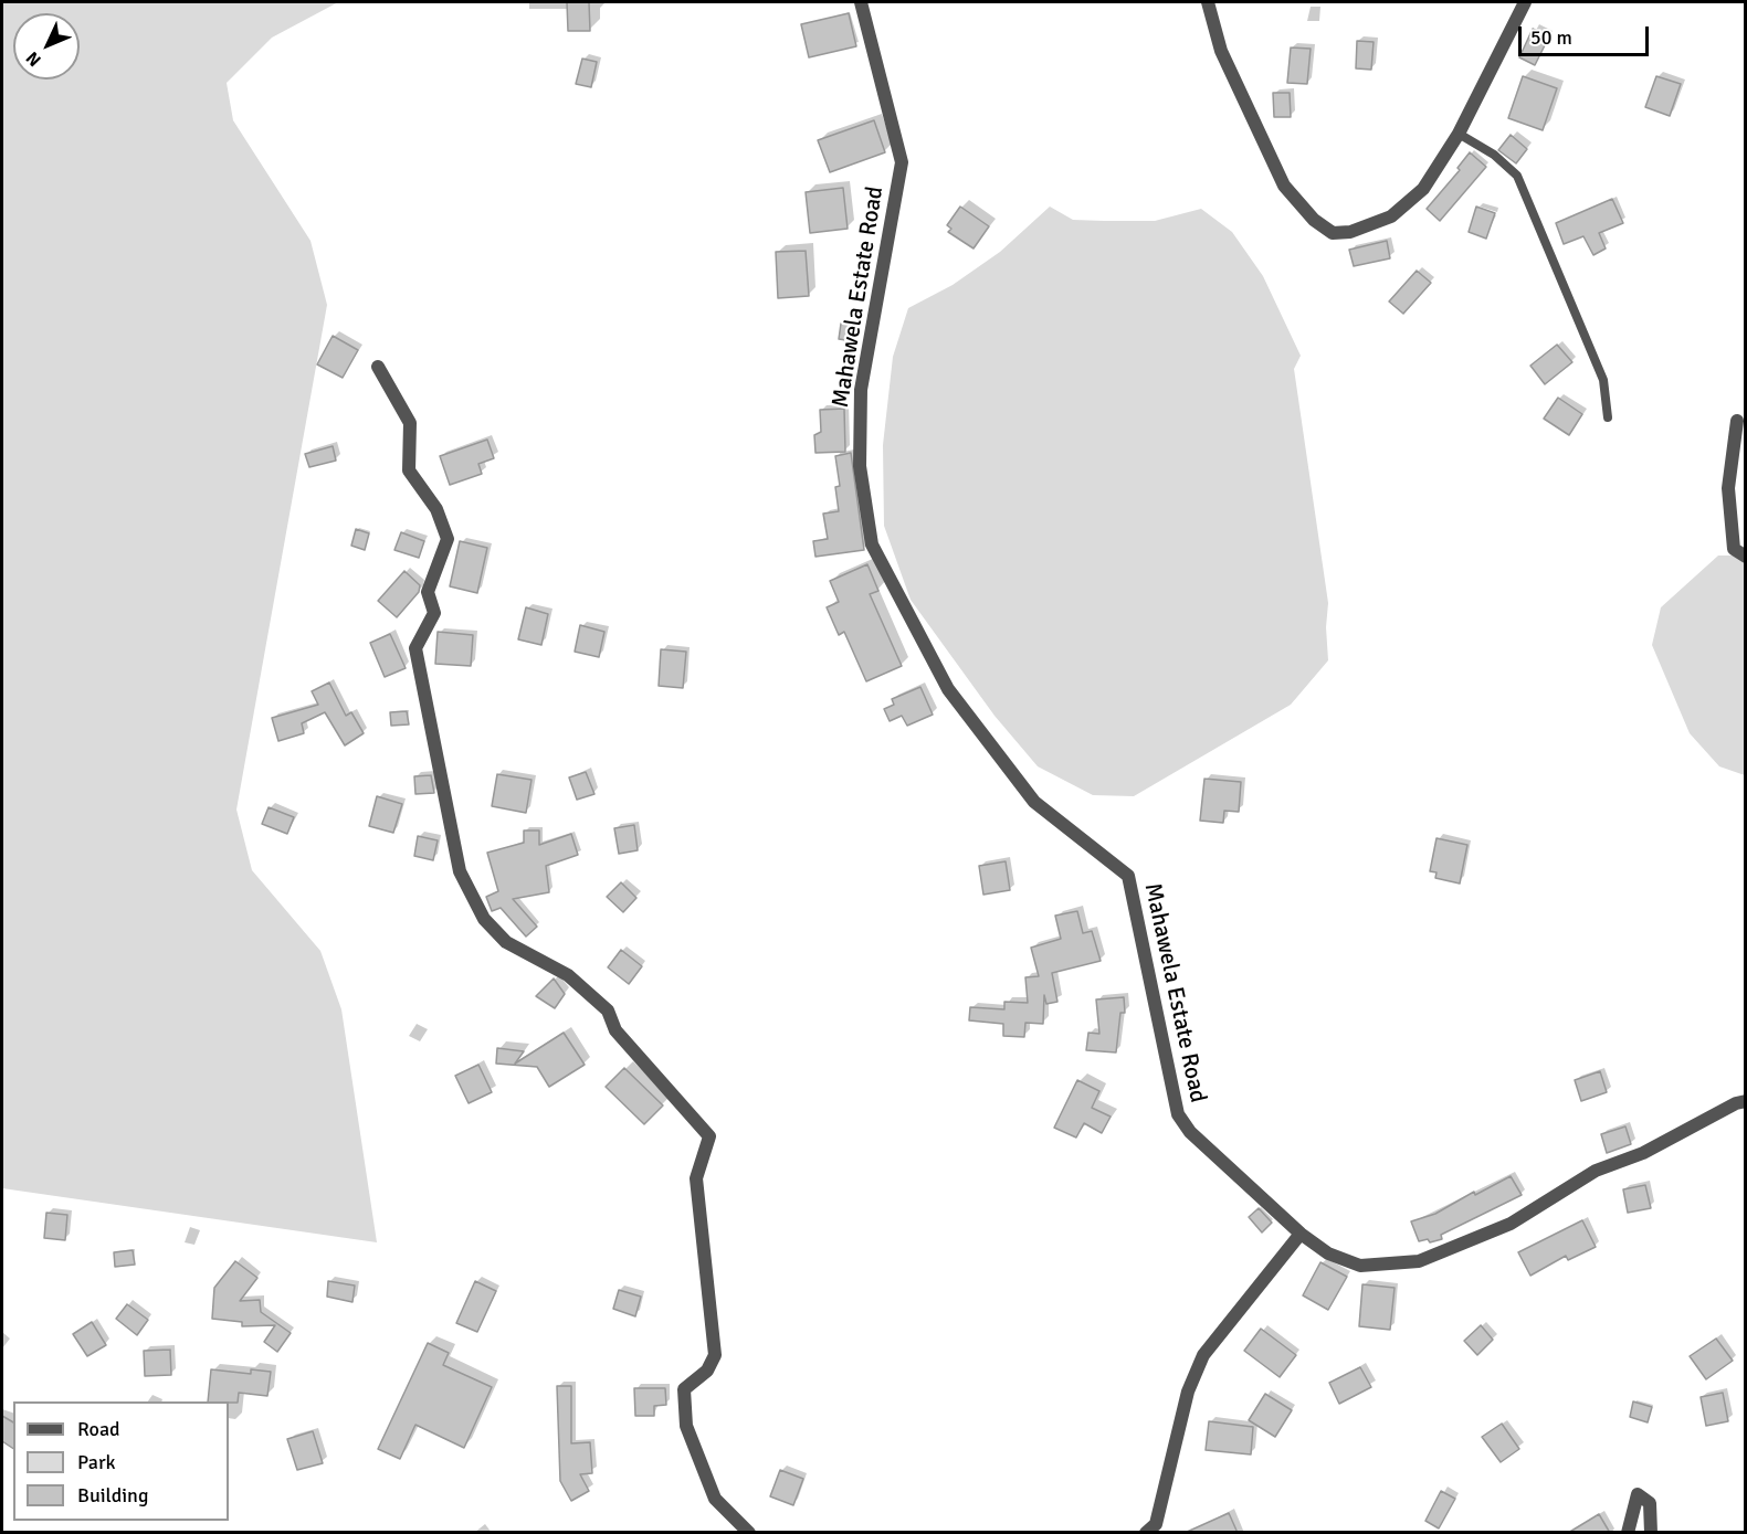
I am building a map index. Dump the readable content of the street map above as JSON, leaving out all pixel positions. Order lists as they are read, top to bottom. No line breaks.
{"streets":{"street":["Mahawela Estate Road"]},"legend":["Road","Park","Building"],"scale_bar":"50 m","north":"bottom left"}
